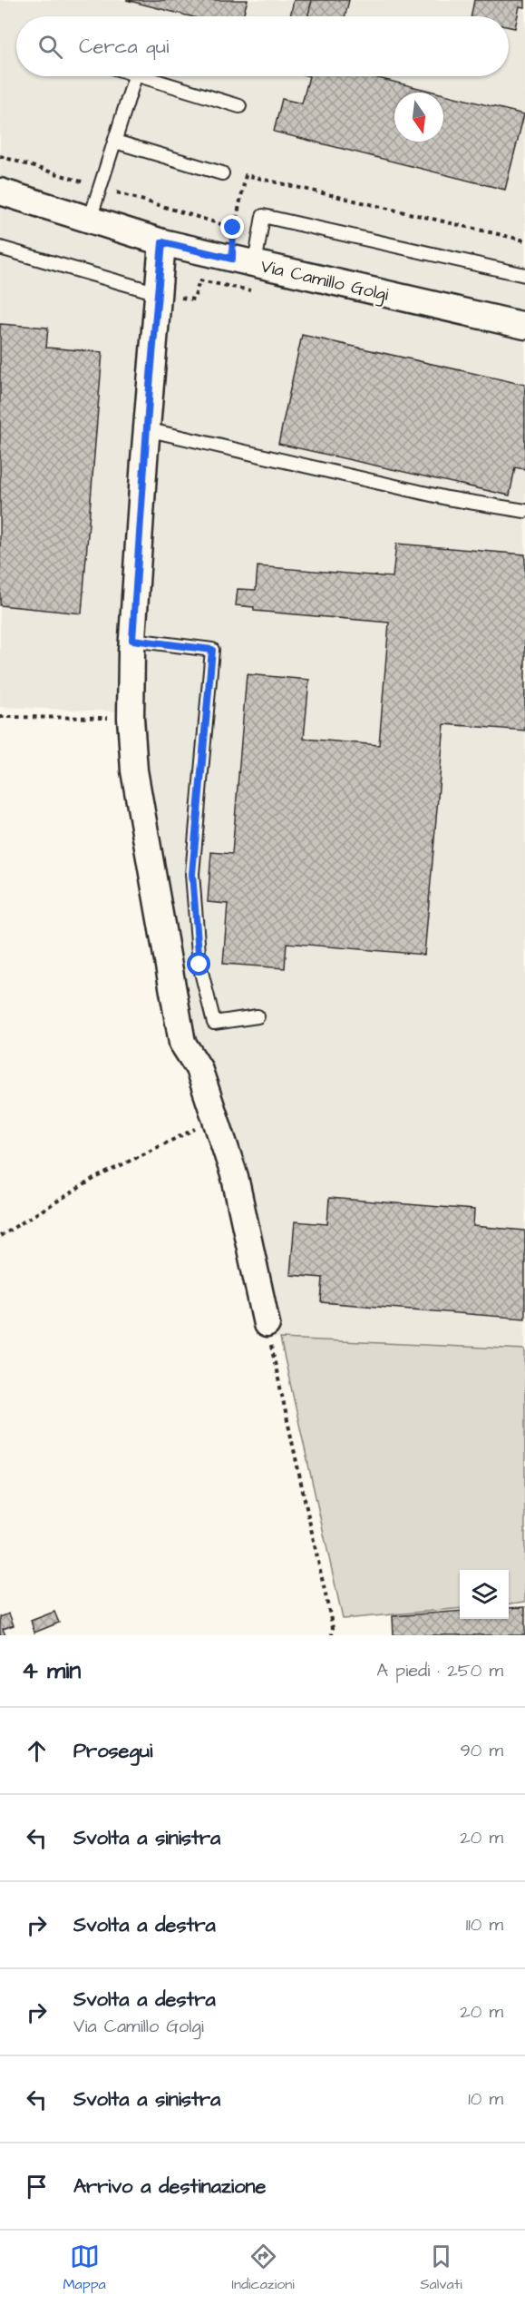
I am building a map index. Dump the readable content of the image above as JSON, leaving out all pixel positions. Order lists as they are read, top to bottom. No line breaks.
{"streets":{"street":["Via Camillo Golgi"]},"north":"bottom","page":{"search":"Cerca qui","heading":["4 min","A piedi · 250 m"],"list":[["Prosegui","90 m"],["Svolta a sinistra","20 m"],["Svolta a destra","110 m"],["Svolta a destra","Via Camillo Golgi","20 m"],["Svolta a sinistra","10 m"],"Arrivo a destinazione"],"nav":["Mappa","Indicazioni","Salvati"]}}
